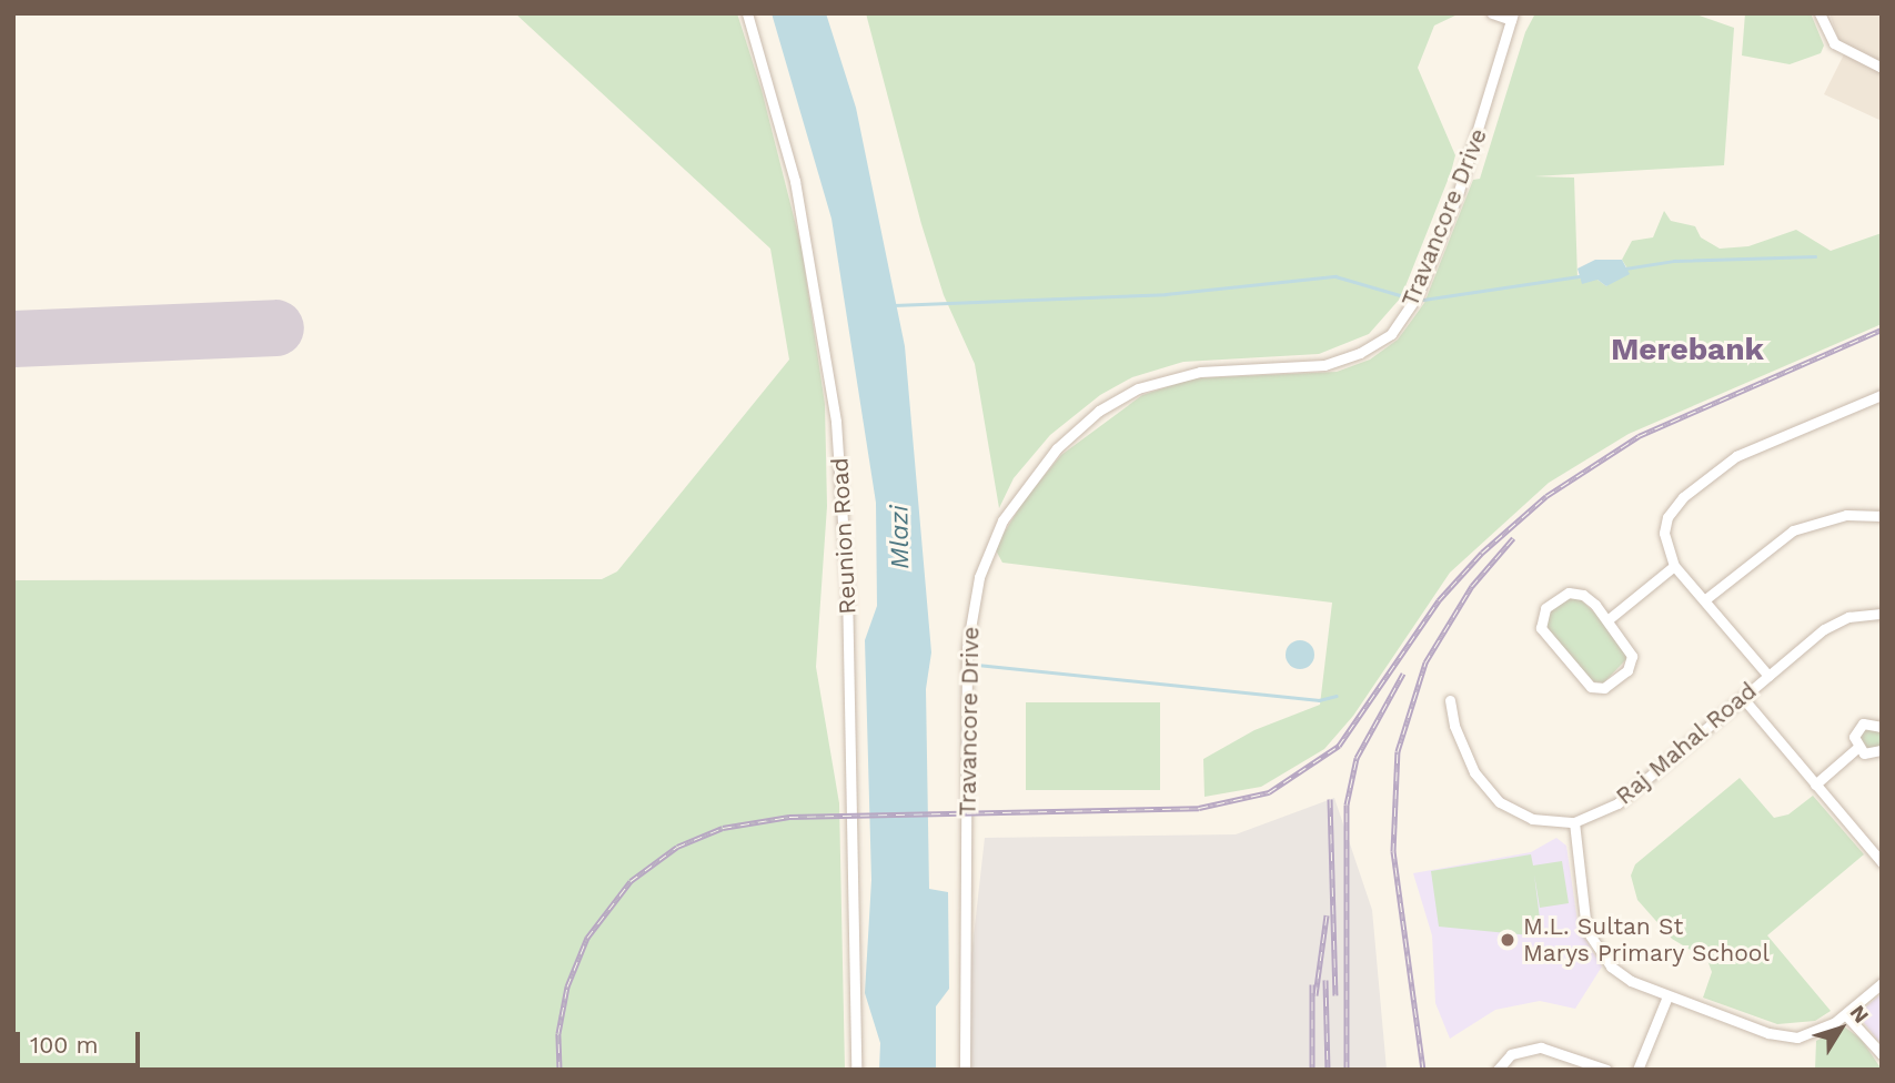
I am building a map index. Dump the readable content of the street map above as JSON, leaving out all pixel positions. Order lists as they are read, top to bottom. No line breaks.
{"streets":{"street":["Travancore Drive","Reunion Road","Raj Mahal Road"]},"districts":["Merebank"],"water":["Mlazi"],"places":["M.L. Sultan St Marys Primary School"],"scale_bar":"100 m","north":"top right"}
